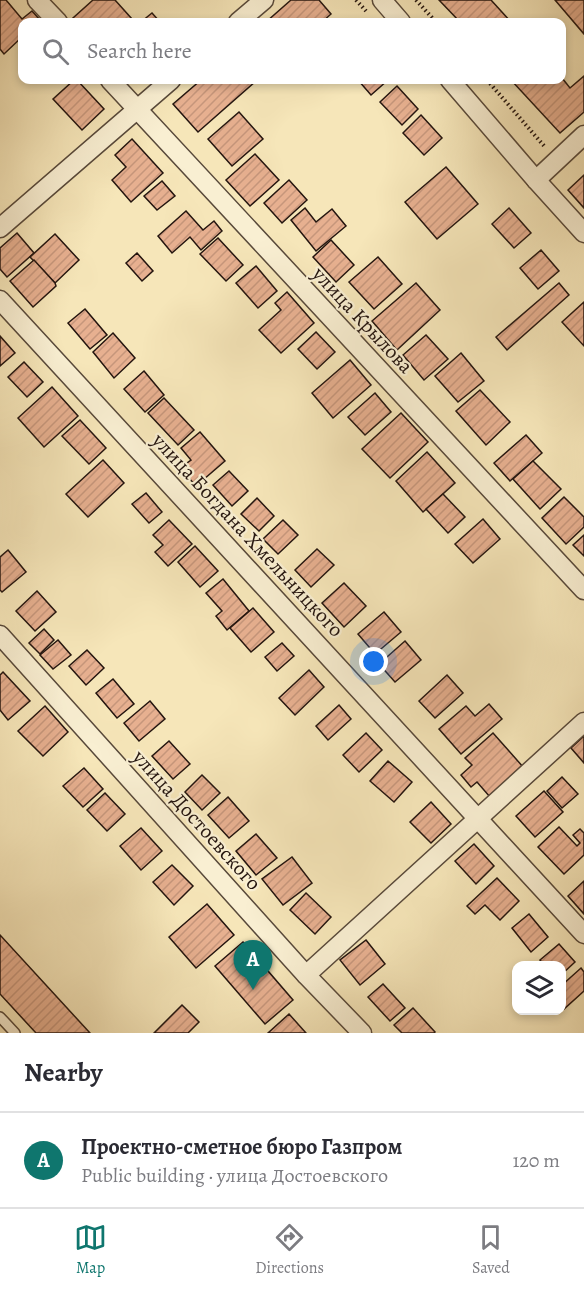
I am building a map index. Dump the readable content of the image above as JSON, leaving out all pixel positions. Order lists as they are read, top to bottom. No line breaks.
{"streets":{"street":["улица Крылова","улица Богдана Хмельницкого","улица Достоевского"]},"page":{"search":"Search here","pins":"A","heading":"Nearby","list":[{"mark":"A","name":"Проектно-сметное бюро Газпром","note":"Public building · улица Достоевского","value":"120 m"}],"nav":["Map","Directions","Saved"]}}
